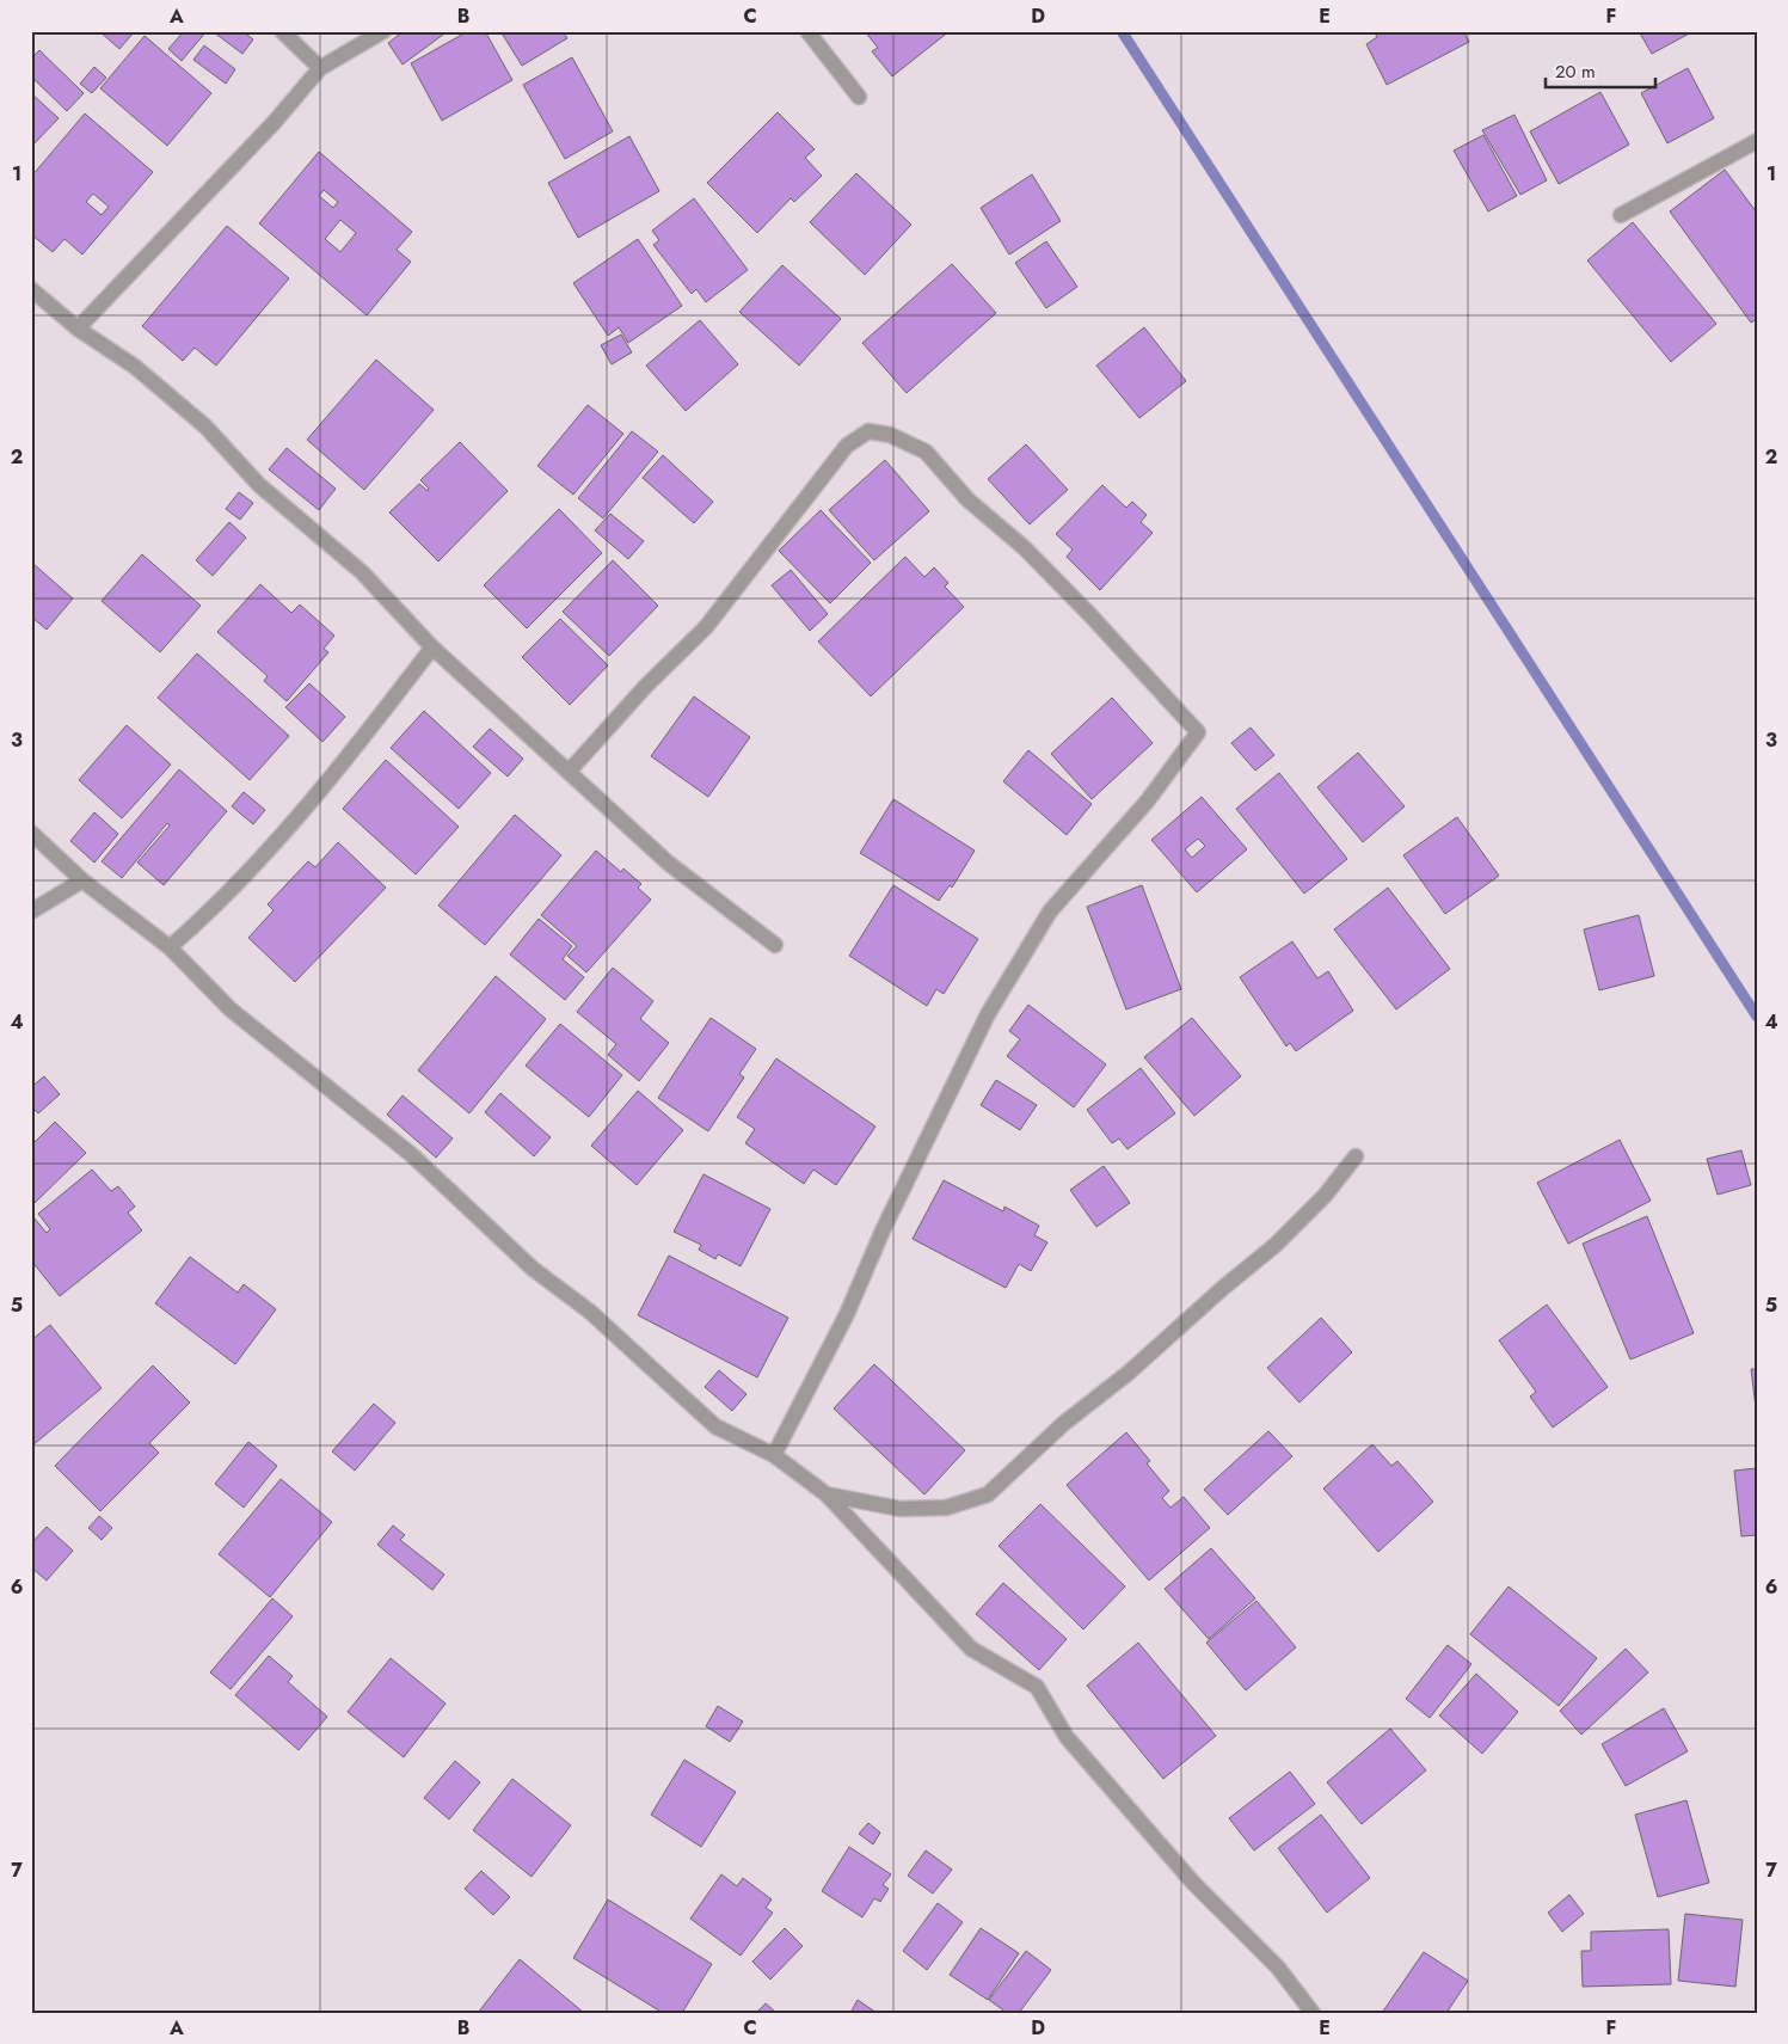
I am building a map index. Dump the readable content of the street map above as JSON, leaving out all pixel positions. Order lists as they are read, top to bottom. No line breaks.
{"scale_bar":"20 m","grid":{"columns":["A","B","C","D","E","F"],"rows":["1","2","3","4","5","6","7"]}}
